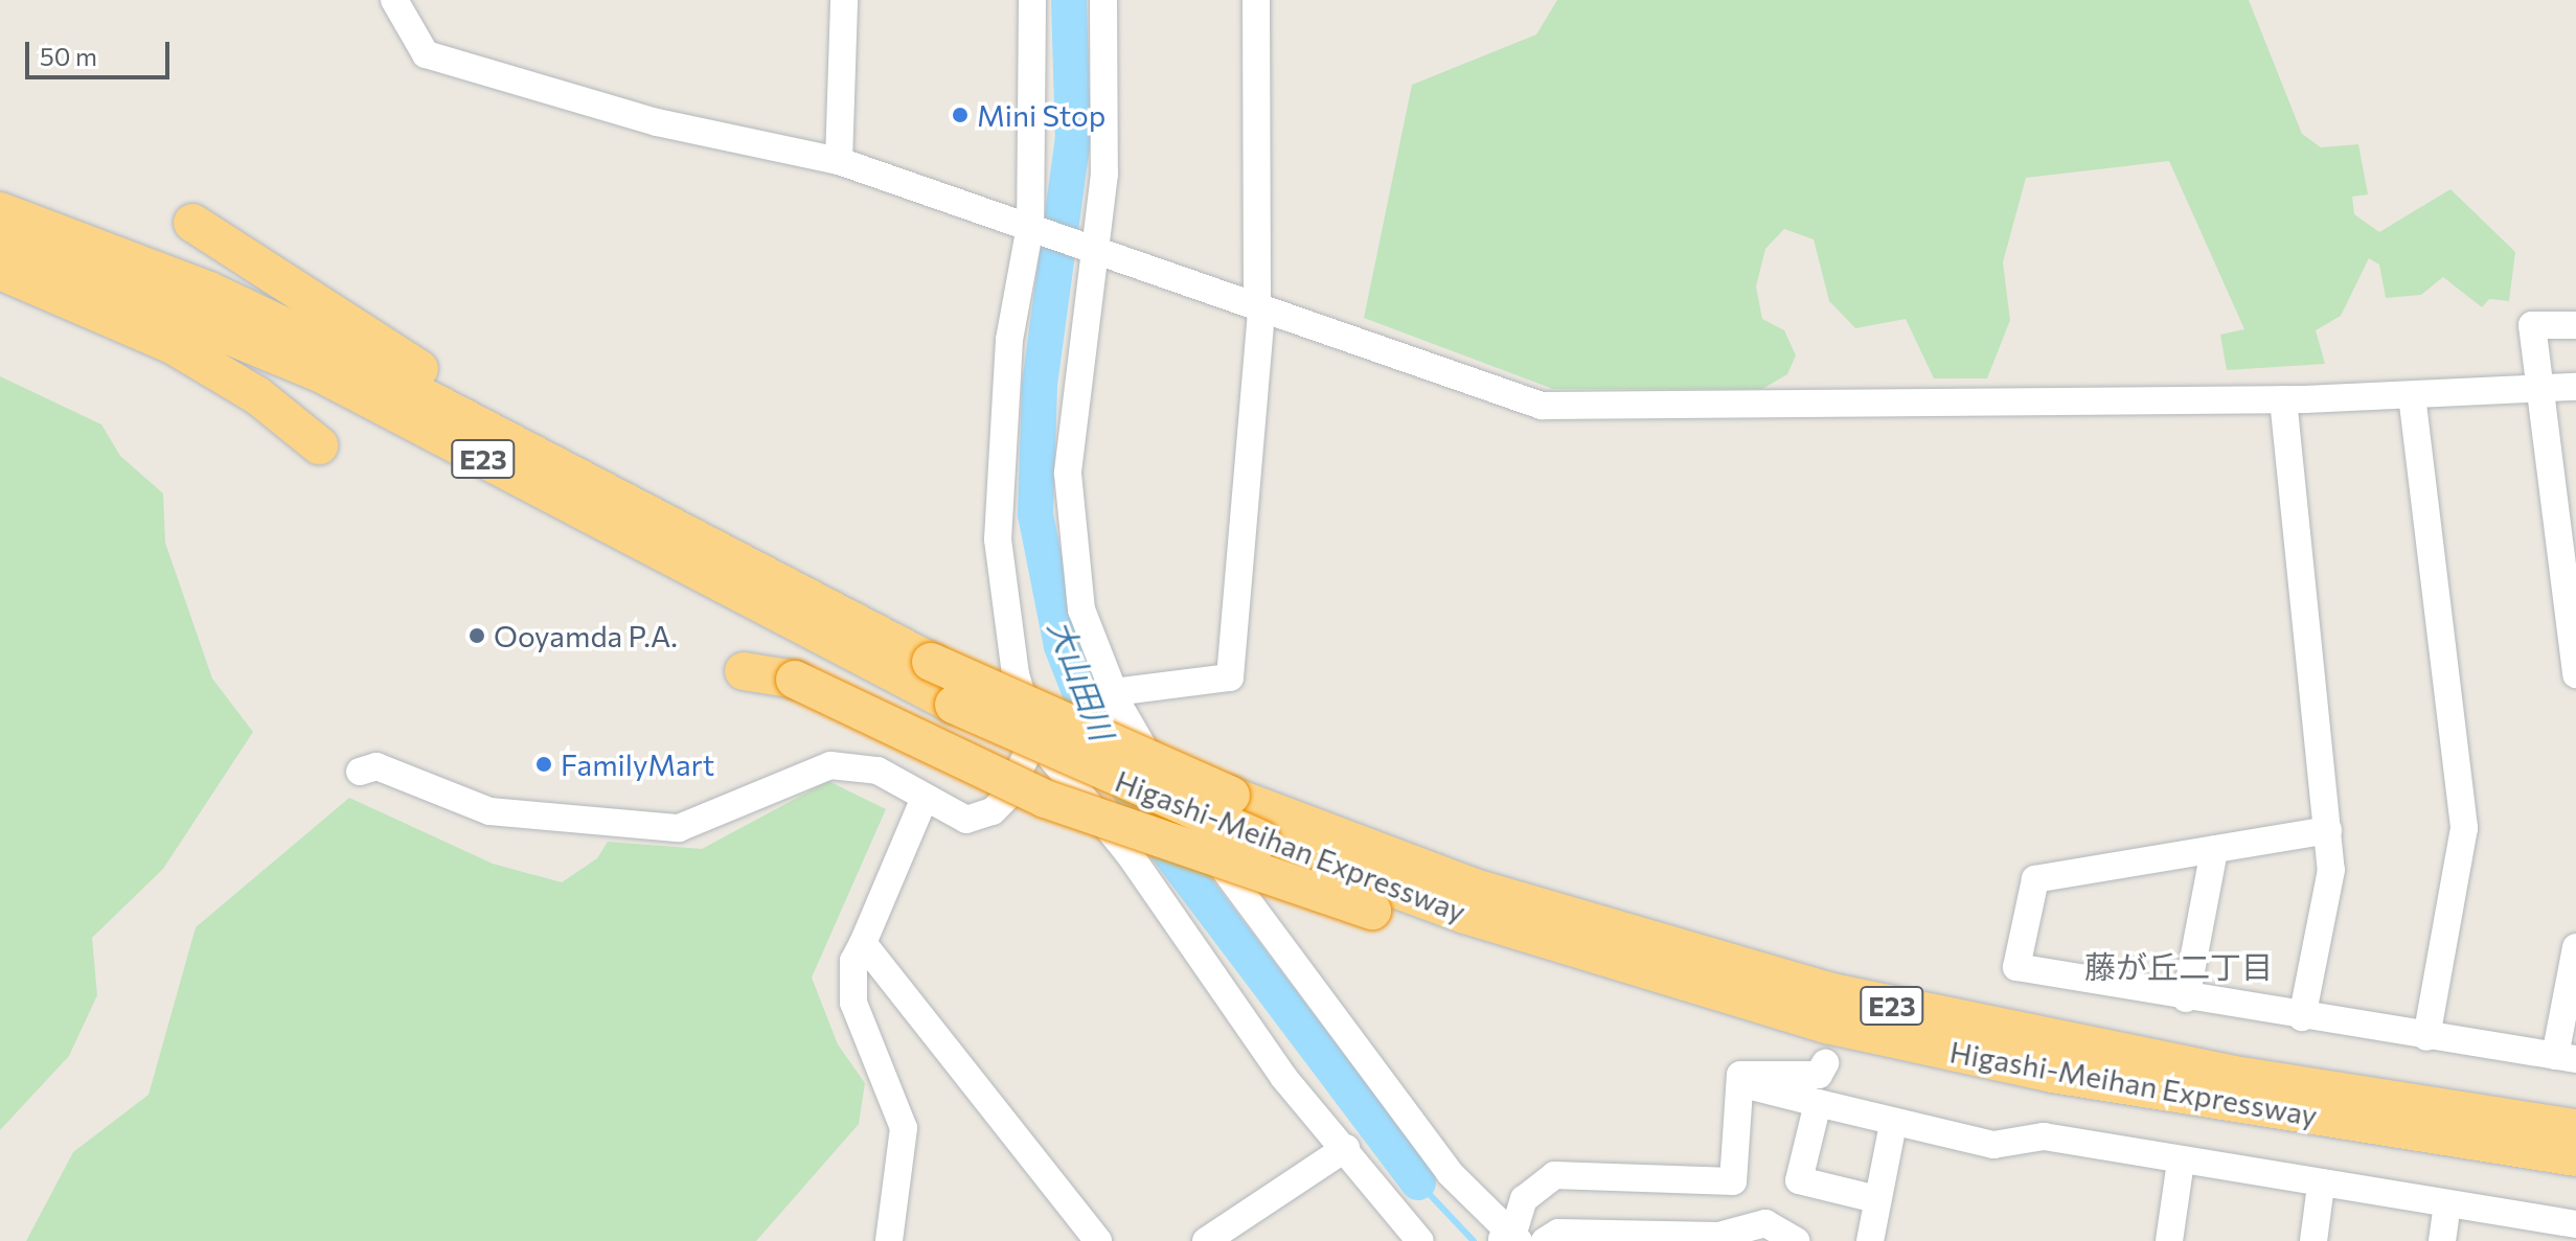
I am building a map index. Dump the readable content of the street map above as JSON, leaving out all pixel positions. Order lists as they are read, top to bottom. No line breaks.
{"streets":{"highway":["E23","Higashi-Meihan Expressway"]},"districts":["藤が丘二丁目"],"water":["大山田川"],"places":["Mini Stop","Ooyamda P.A.","FamilyMart"],"scale_bar":"50 m"}
